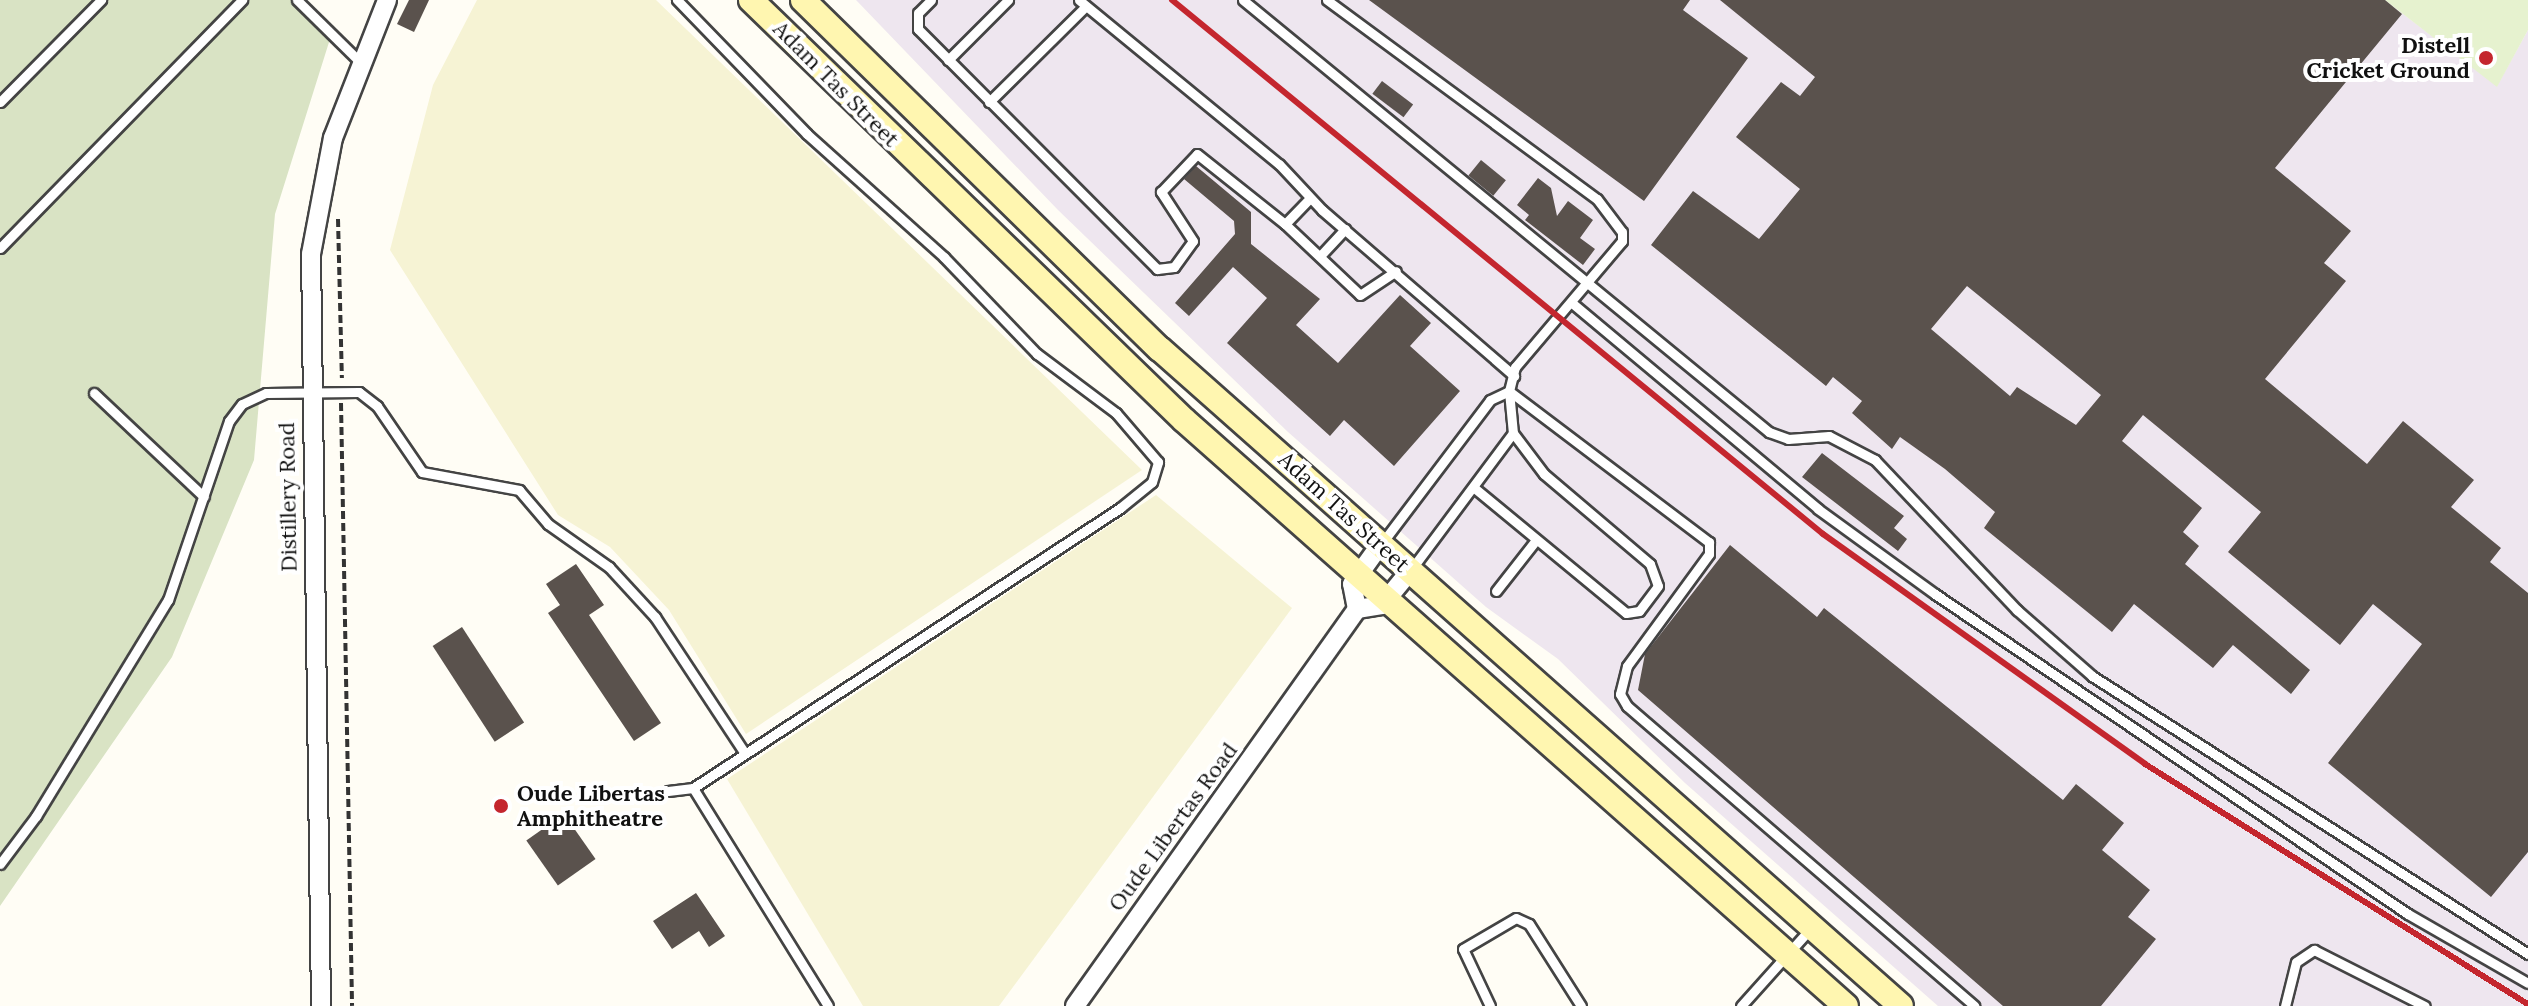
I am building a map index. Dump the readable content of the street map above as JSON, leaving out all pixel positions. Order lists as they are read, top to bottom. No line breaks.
{"streets":{"main road":["Adam Tas Street"],"street":["Distillery Road","Oude Libertas Road"]},"places":["Distell Cricket Ground","Oude Libertas Amphitheatre"]}
